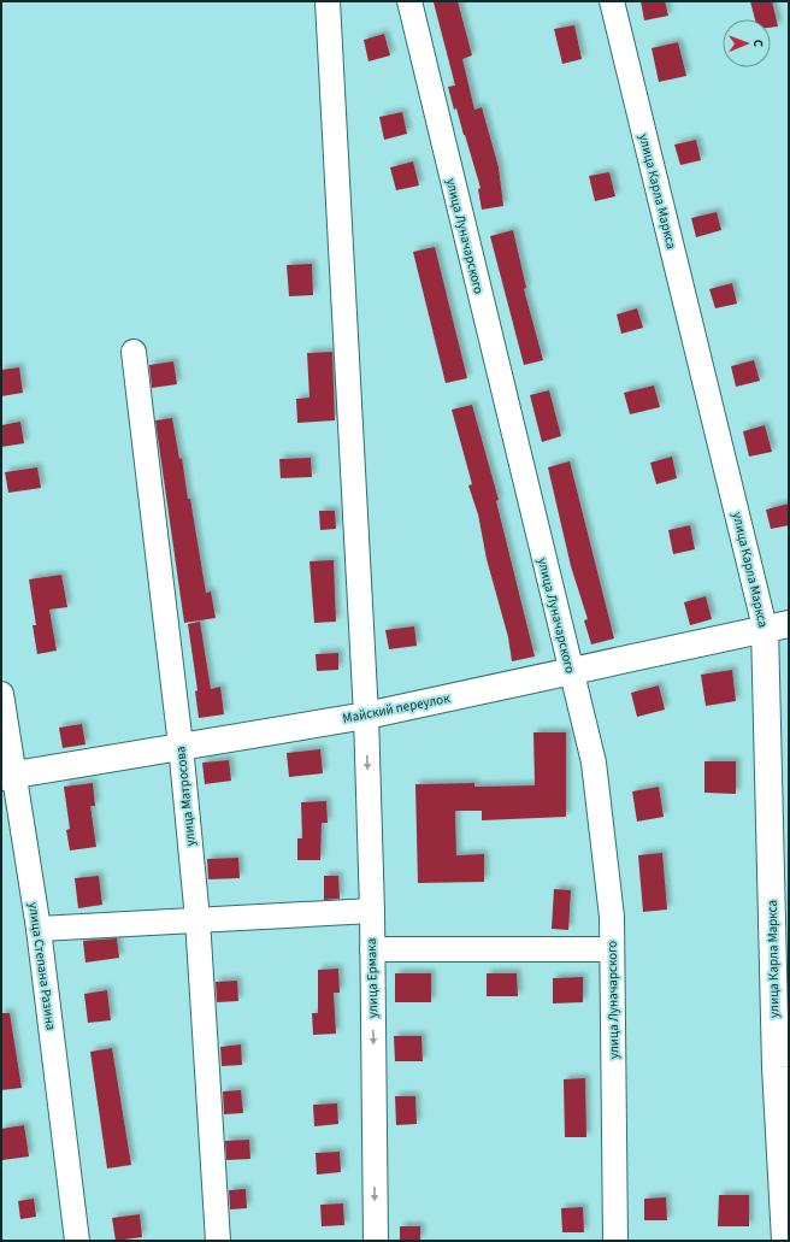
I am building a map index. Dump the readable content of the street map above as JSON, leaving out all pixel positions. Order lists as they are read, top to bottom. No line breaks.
{"streets":{"main road":["улица Карла Маркса","Майский переулок"],"street":["улица Луначарского","улица Матросова","улица Степана Разина","улица Ермака"]},"crossings":[["улица Карла Маркса","Майский переулок"],["улица Луначарского","Майский переулок"],["Майский переулок","улица Матросова"],["Майский переулок","улица Степана Разина"],["Майский переулок","улица Ермака"]],"one_way":["улица Ермака"],"north":"right"}
